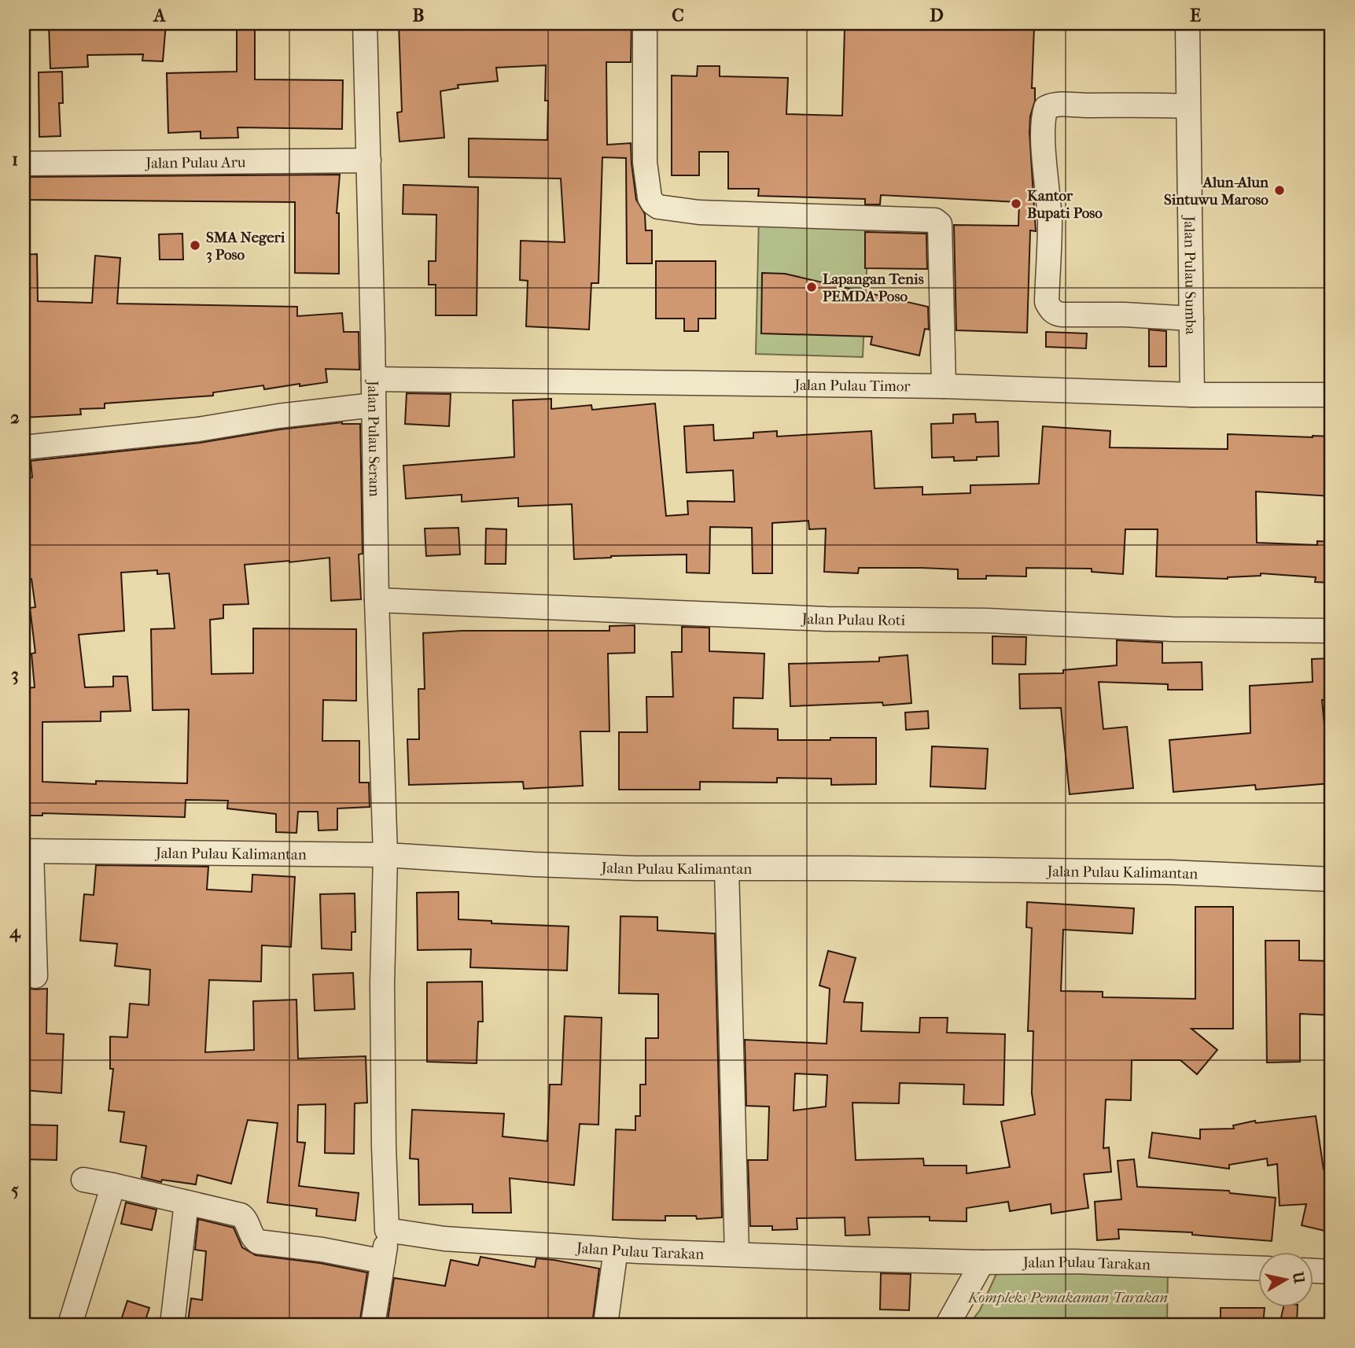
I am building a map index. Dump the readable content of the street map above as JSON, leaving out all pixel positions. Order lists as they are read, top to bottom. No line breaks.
{"streets":{"street":["Jalan Pulau Aru","Jalan Pulau Sumba","Jalan Pulau Timor","Jalan Pulau Seram","Jalan Pulau Roti","Jalan Pulau Kalimantan","Jalan Pulau Tarakan"]},"crossings":[["Jalan Pulau Aru","Jalan Pulau Seram"],["Jalan Pulau Sumba","Jalan Pulau Timor"],["Jalan Pulau Timor","Jalan Pulau Seram"],["Jalan Pulau Seram","Jalan Pulau Roti"],["Jalan Pulau Seram","Jalan Pulau Kalimantan"]],"parks":["Kompleks Pemakaman Tarakan"],"places":["Alun-Alun Sintuwu Maroso","Kantor Bupati Poso","SMA Negeri 3 Poso","Lapangan Tenis PEMDA Poso"],"north":"right","grid":{"columns":["A","B","C","D","E"],"rows":["1","2","3","4","5"]}}
